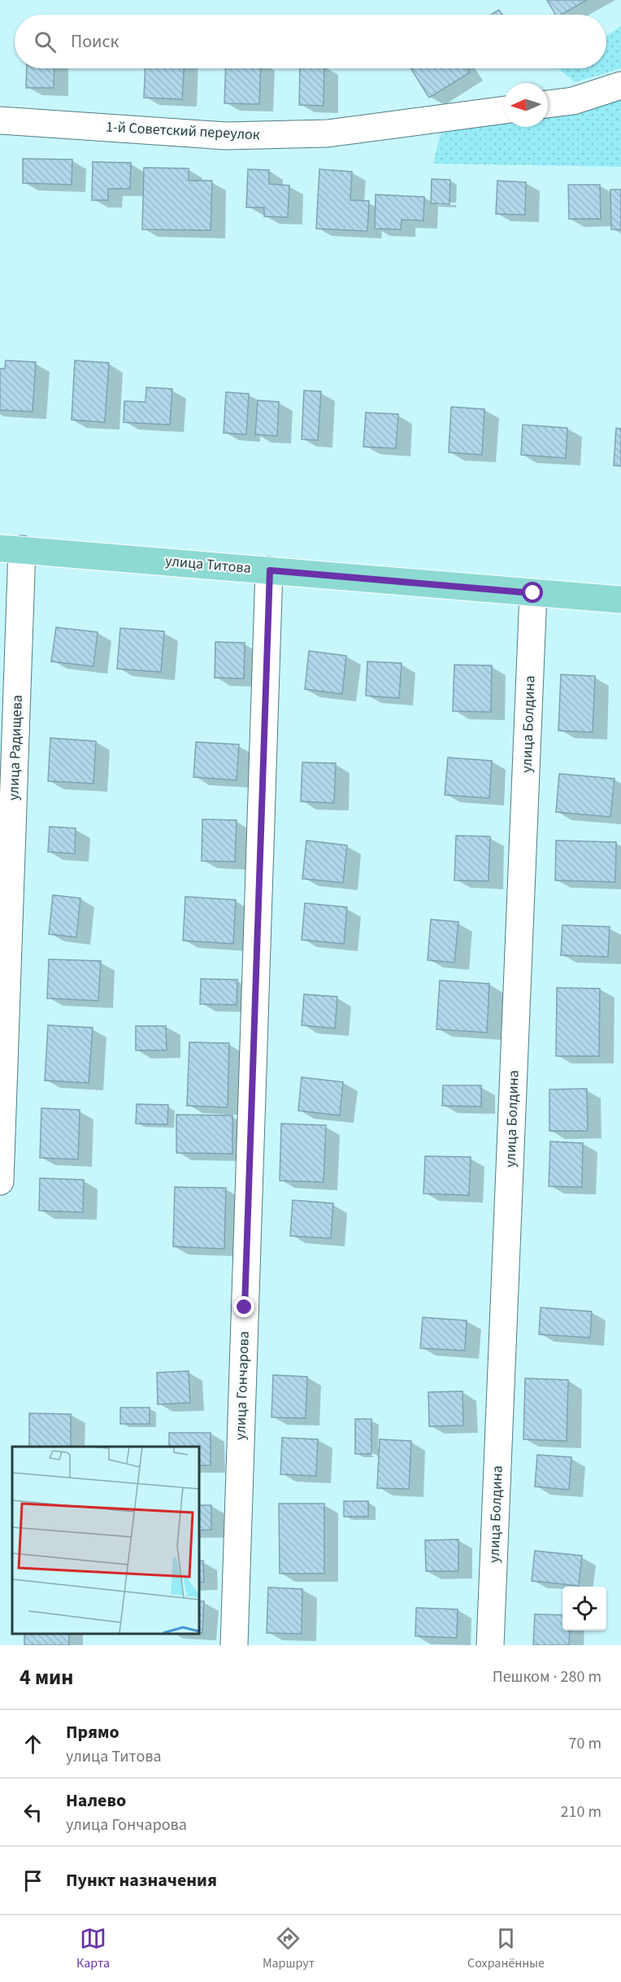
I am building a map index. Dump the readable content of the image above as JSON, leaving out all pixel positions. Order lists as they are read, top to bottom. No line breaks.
{"streets":{"main road":["улица Титова"],"street":["1-й Советский переулок","улица Болдина","улица Радищева","улица Гончарова"]},"crossings":[["улица Титова","улица Болдина"],["улица Титова","улица Радищева"],["улица Титова","улица Гончарова"]],"north":"left","page":{"search":"Поиск","heading":["4 мин","Пешком · 280 m"],"list":[["Прямо","улица Титова","70 m"],["Налево","улица Гончарова","210 m"],"Пункт назначения"],"nav":["Карта","Маршрут","Сохранённые"]}}
